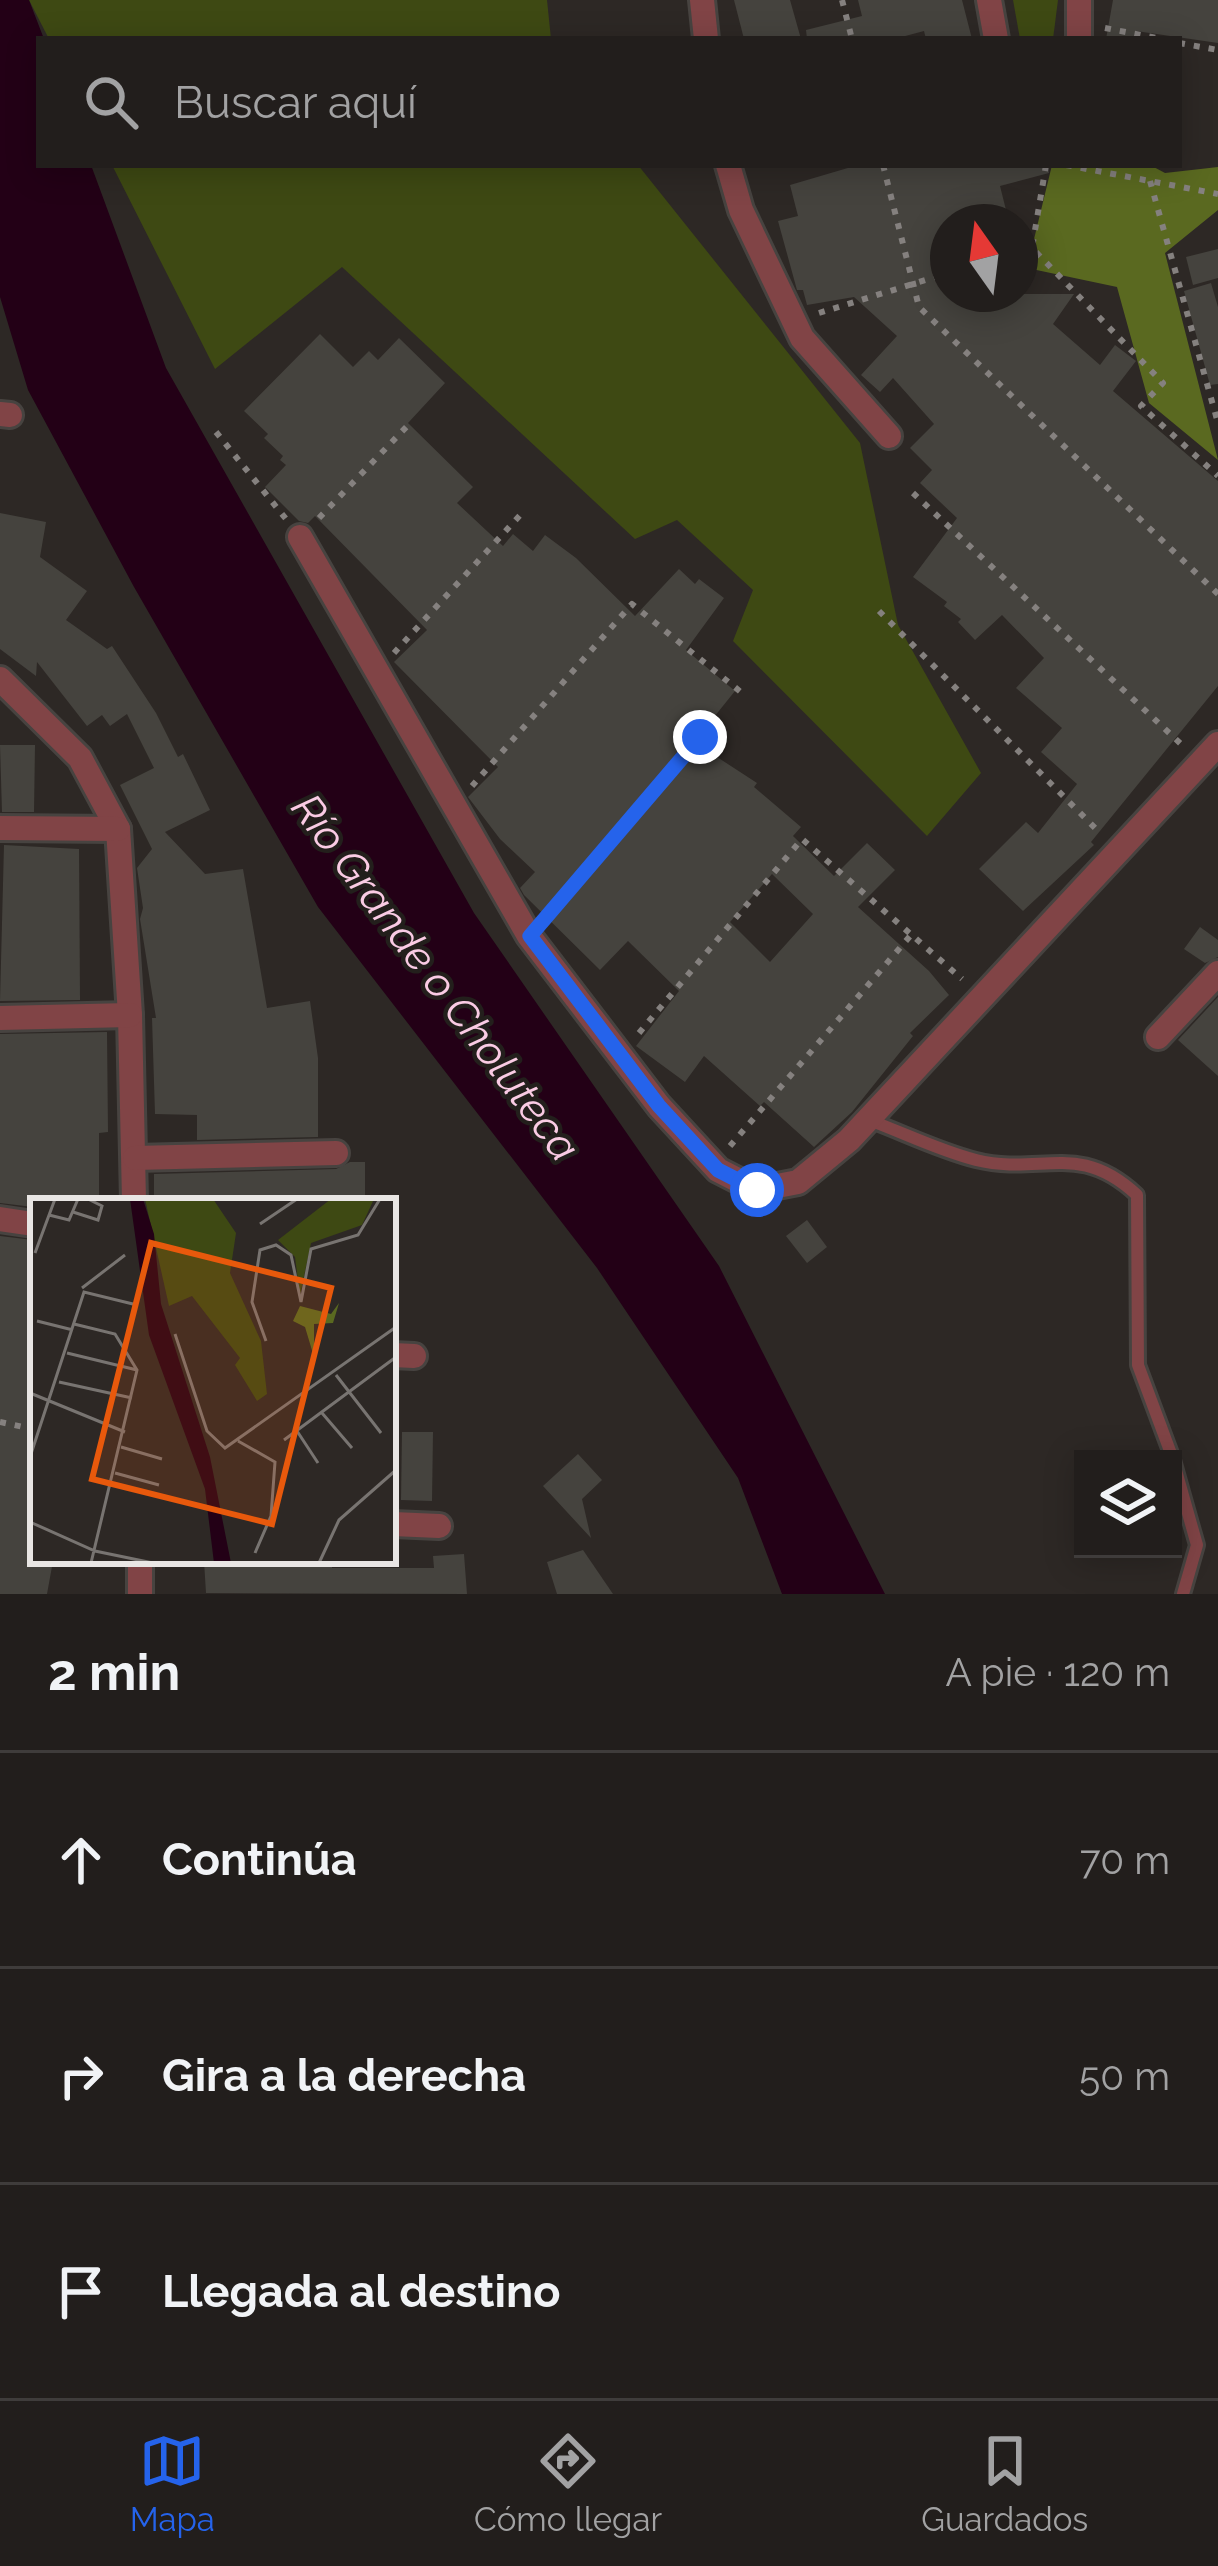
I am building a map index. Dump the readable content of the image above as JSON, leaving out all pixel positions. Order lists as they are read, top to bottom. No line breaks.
{"water":["Río Grande o Choluteca"],"north":"top","page":{"search":"Buscar aquí","heading":["2 min","A pie · 120 m"],"list":[["Continúa","70 m"],["Gira a la derecha","50 m"],"Llegada al destino"],"nav":["Mapa","Cómo llegar","Guardados"]}}
